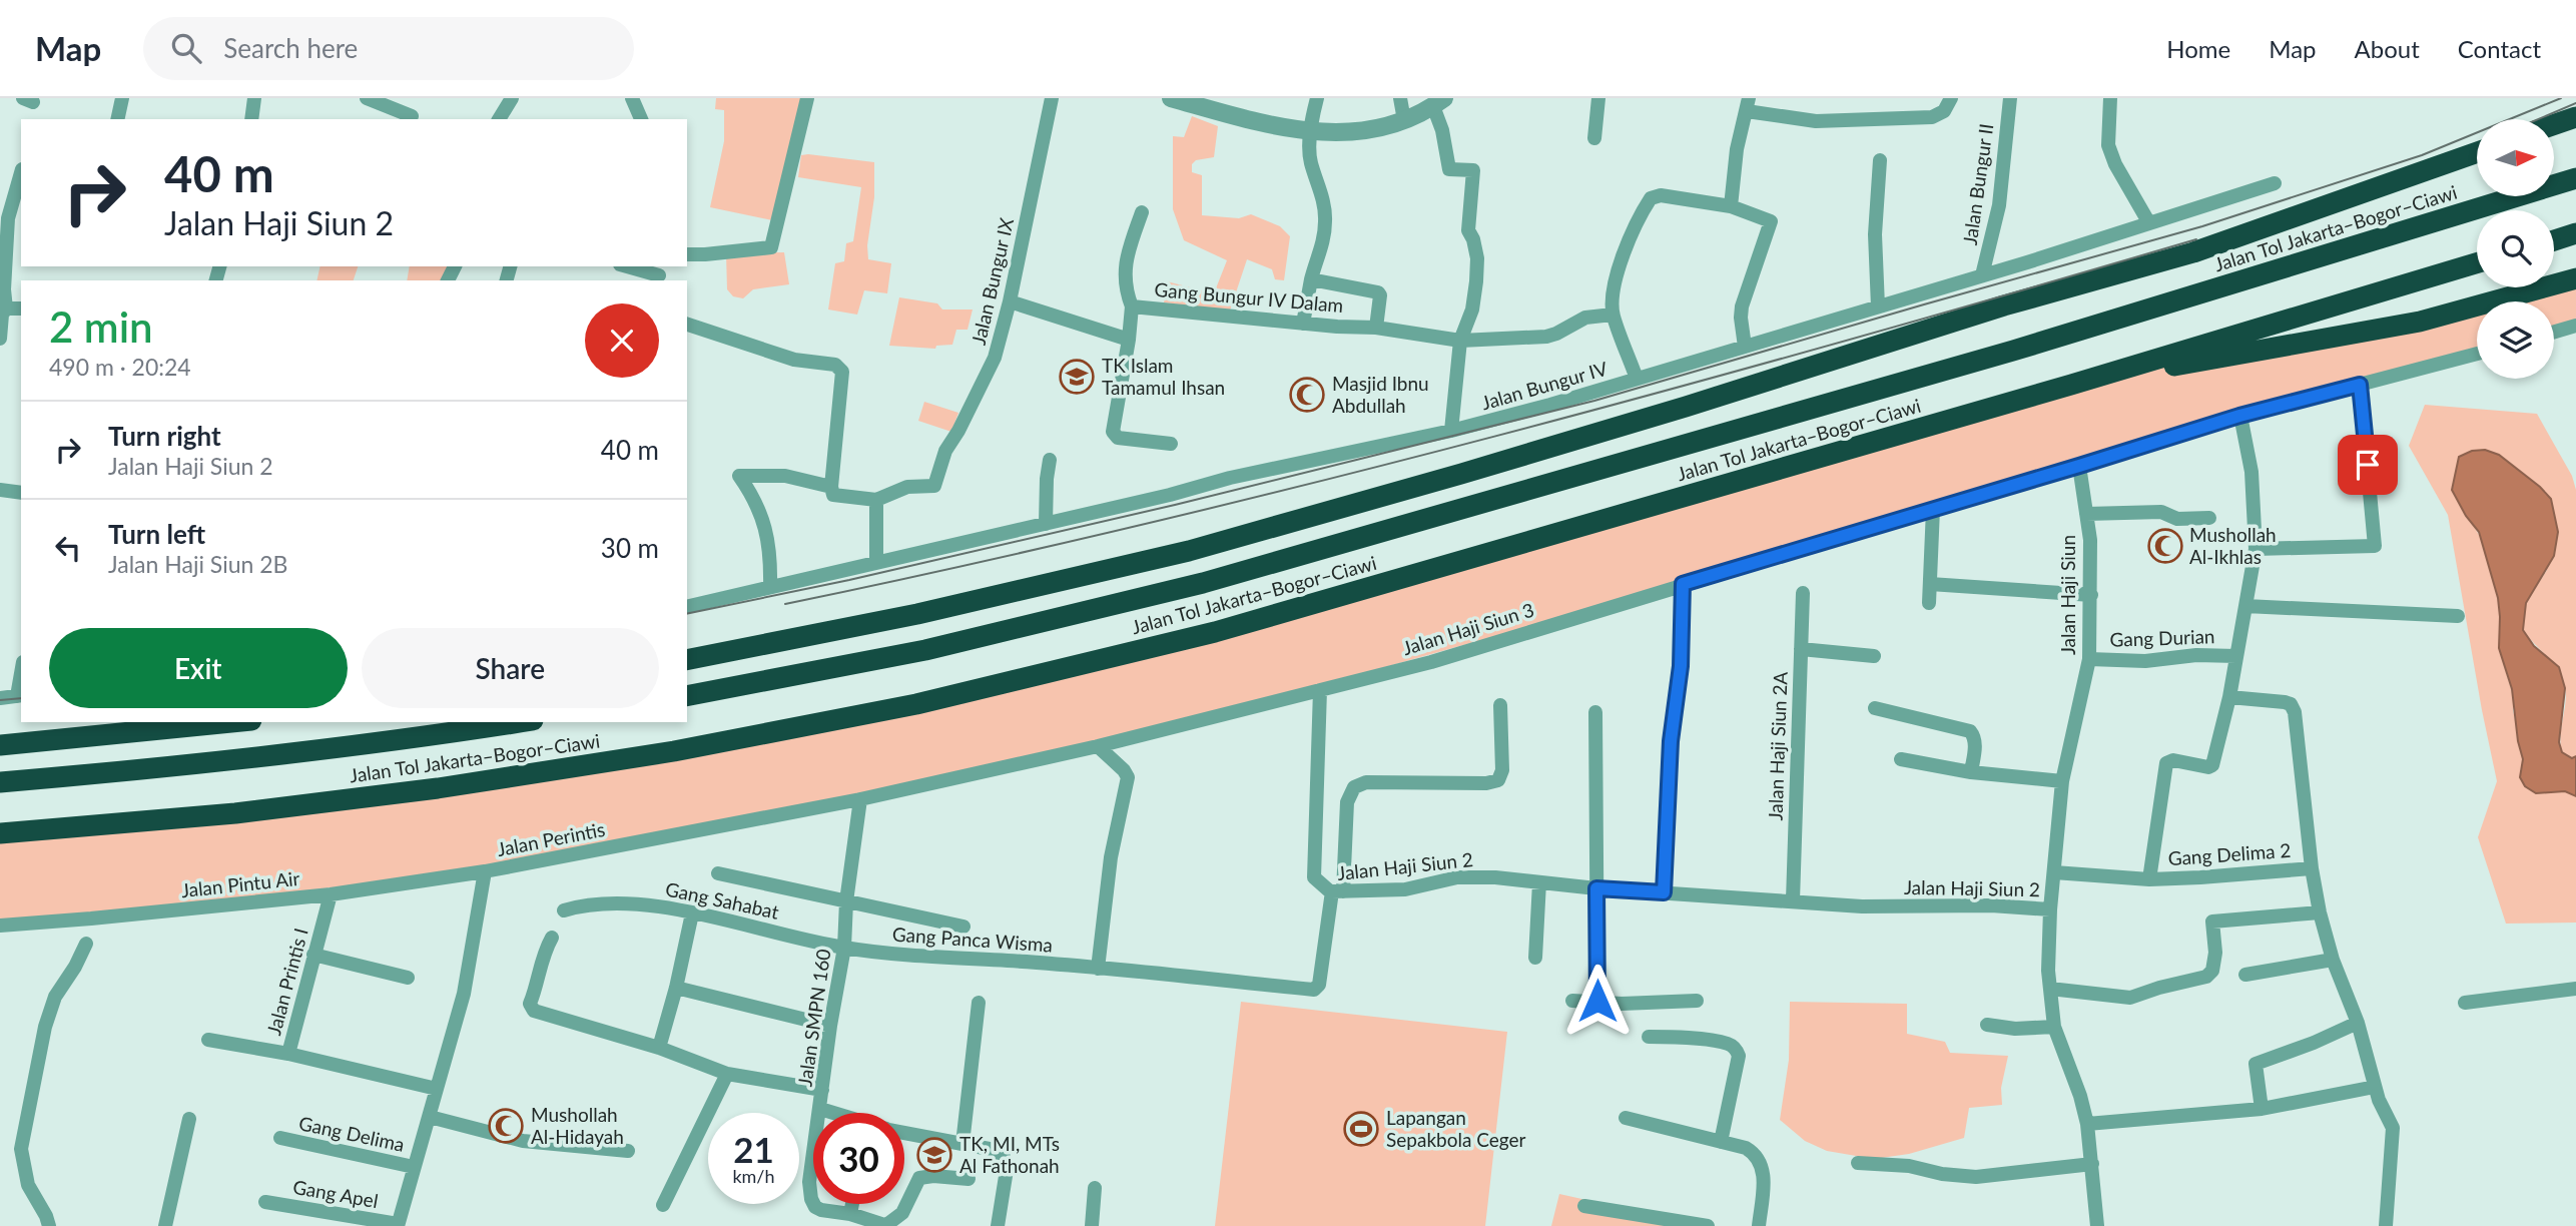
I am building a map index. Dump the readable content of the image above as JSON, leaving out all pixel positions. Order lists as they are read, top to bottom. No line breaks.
{"streets":{"highway":["Jalan Tol Jakarta–Bogor–Ciawi"],"street":["Jalan Bungur II","Jalan Bungur IX","Gang Bungur IV Dalam","Jalan Bungur IV","Jalan Haji Siun","Jalan Haji Siun 3","Gang Durian","Jalan Haji Siun 2A","Jalan Perintis","Gang Delima 2","Jalan Haji Siun 2","Jalan Pintu Air","Gang Sahabat","Gang Panca Wisma","Jalan Printis I","Jalan SMPN 160","Gang Delima","Gang Apel"]},"crossings":[["Gang Bungur IV Dalam","Jalan Bungur IV"],["Jalan Haji Siun","Jalan Haji Siun 3"],["Jalan Haji Siun","Gang Durian"],["Jalan Haji Siun","Jalan Haji Siun 2"],["Jalan Haji Siun 3","Jalan Perintis"],["Jalan Haji Siun 3","Jalan SMPN 160"],["Jalan Haji Siun 2A","Jalan Haji Siun 2"],["Jalan Perintis","Jalan Pintu Air"],["Jalan Perintis","Jalan Printis I"],["Jalan Perintis","Jalan SMPN 160"],["Jalan Perintis","Gang Delima"],["Jalan Perintis","Gang Apel"],["Jalan Haji Siun 2","Gang Panca Wisma"],["Jalan Pintu Air","Jalan Printis I"],["Gang Sahabat","Gang Panca Wisma"],["Gang Sahabat","Jalan SMPN 160"],["Gang Panca Wisma","Jalan SMPN 160"]],"places":{"school or university":["TK Islam Tamamul Ihsan","TK, MI, MTs Al Fathonah"],"mosque":["Masjid Ibnu Abdullah","Mushollah Al-Ikhlas","Mushollah Al-Hidayah"],"sports":["Lapangan Sepakbola Ceger"]},"north":"right","page":{"header":"Map","search":"Search here","nav":["Home","Map","About","Contact"],"turn":["40 m","Jalan Haji Siun 2"],"heading":["2 min","490 m · 20:24"],"list":[{"name":"Turn right","note":"Jalan Haji Siun 2","value":"40 m"},{"name":"Turn left","note":"Jalan Haji Siun 2B","value":"30 m"}],"buttons":["Exit","Share"],"speed":"21 km/h","limit":"30"}}
